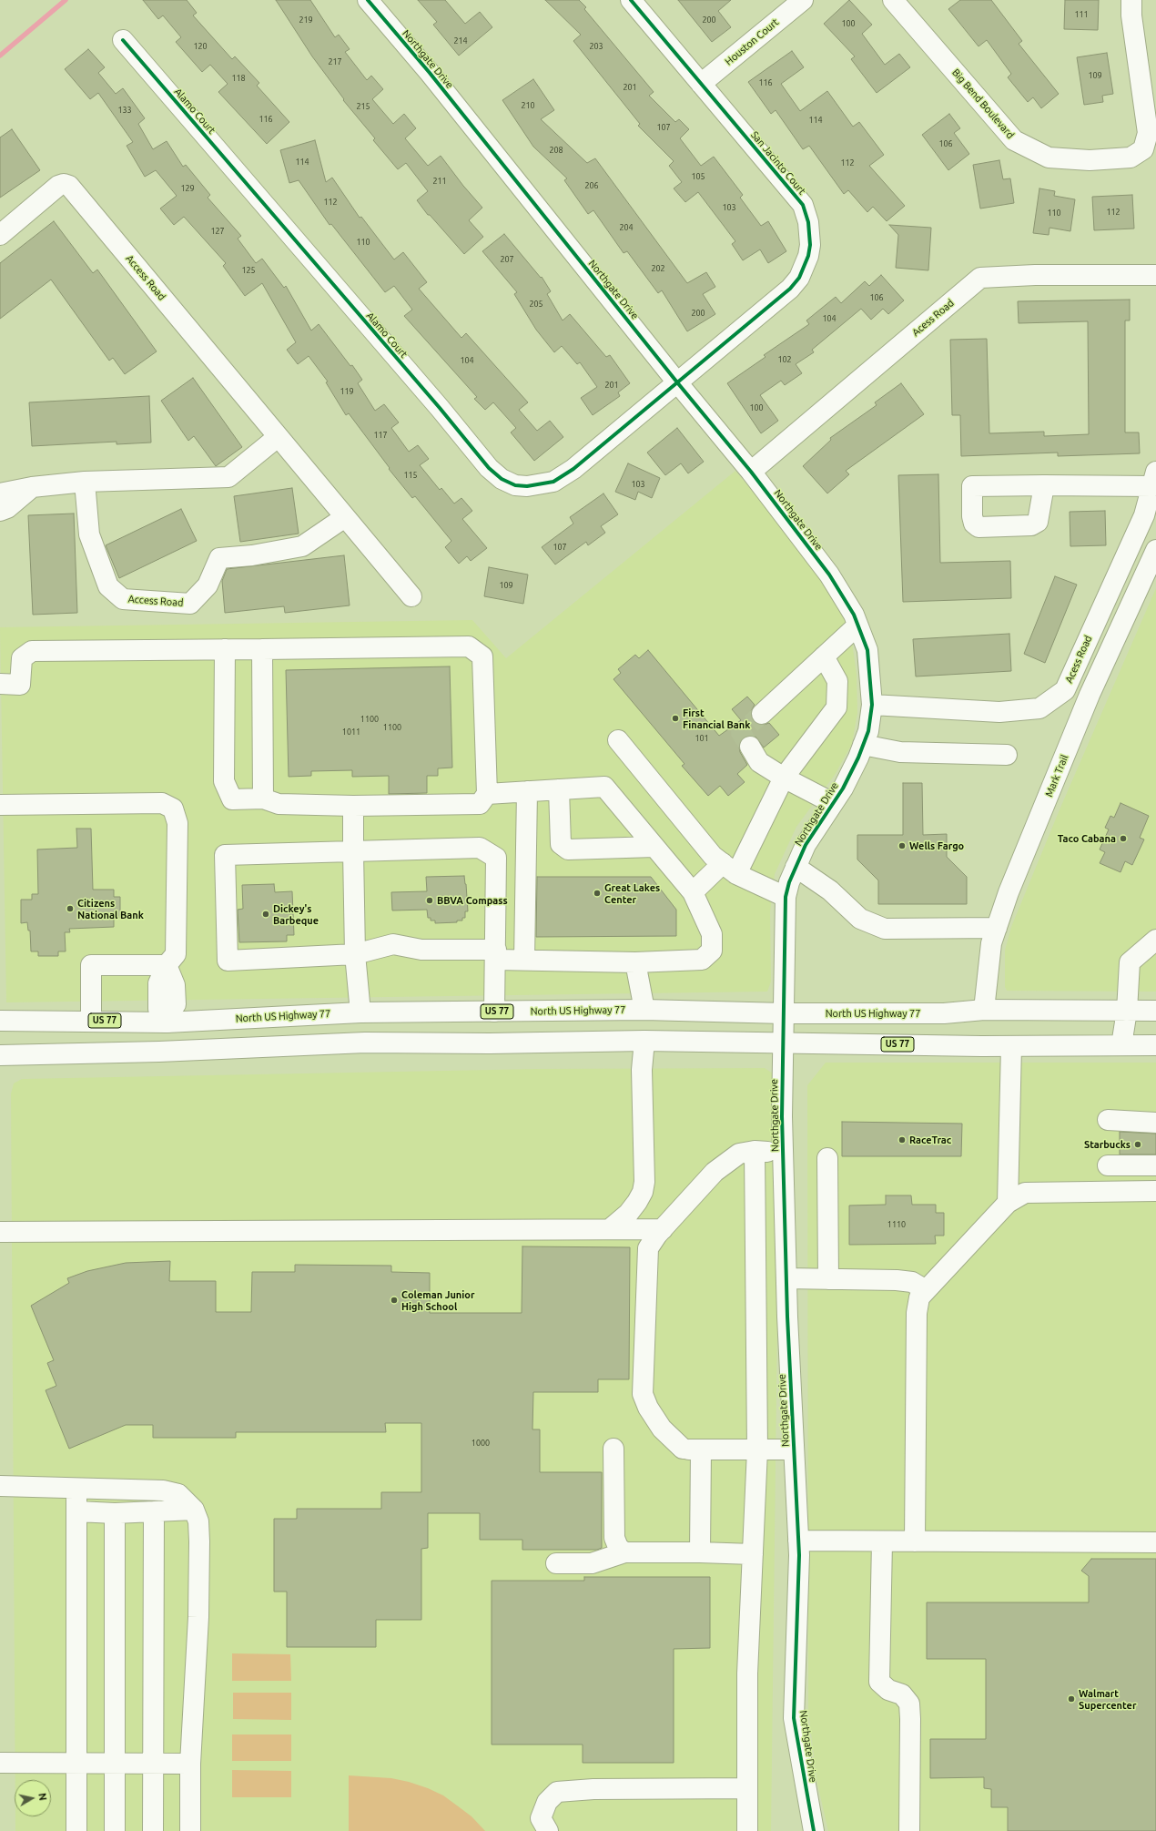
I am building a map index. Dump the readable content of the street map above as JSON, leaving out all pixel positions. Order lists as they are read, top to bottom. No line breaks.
{"streets":{"street":["Houston Court","Northgate Drive","Big Bend Boulevard","Alamo Court","San Jacinto Court","Access Road","Acess Road","Mark Trail","North US Highway 77","US 77"]},"crossings":[["Houston Court","San Jacinto Court"],["Northgate Drive","Alamo Court"],["Northgate Drive","San Jacinto Court"],["Northgate Drive","Acess Road"],["Northgate Drive","North US Highway 77"],["Northgate Drive","US 77"],["Alamo Court","San Jacinto Court"],["Mark Trail","North US Highway 77"]],"places":["First Financial Bank","Taco Cabana","Wells Fargo","Great Lakes Center","BBVA Compass","Citizens National Bank","Dickey's Barbeque","RaceTrac","Starbucks","Coleman Junior High School","Walmart Supercenter"],"house_numbers":["111","219","200","100","214","120","203","217","109","118","116","201","210","215","133","116","114","107","106","208","114","112","105","211","206","129","112","103","112","110","204","127","110","207","202","125","106","205","200","104","102","104","201","119","100","117","115","103","107","109","1100","1100","1011","101","1110","1000"],"north":"right"}
